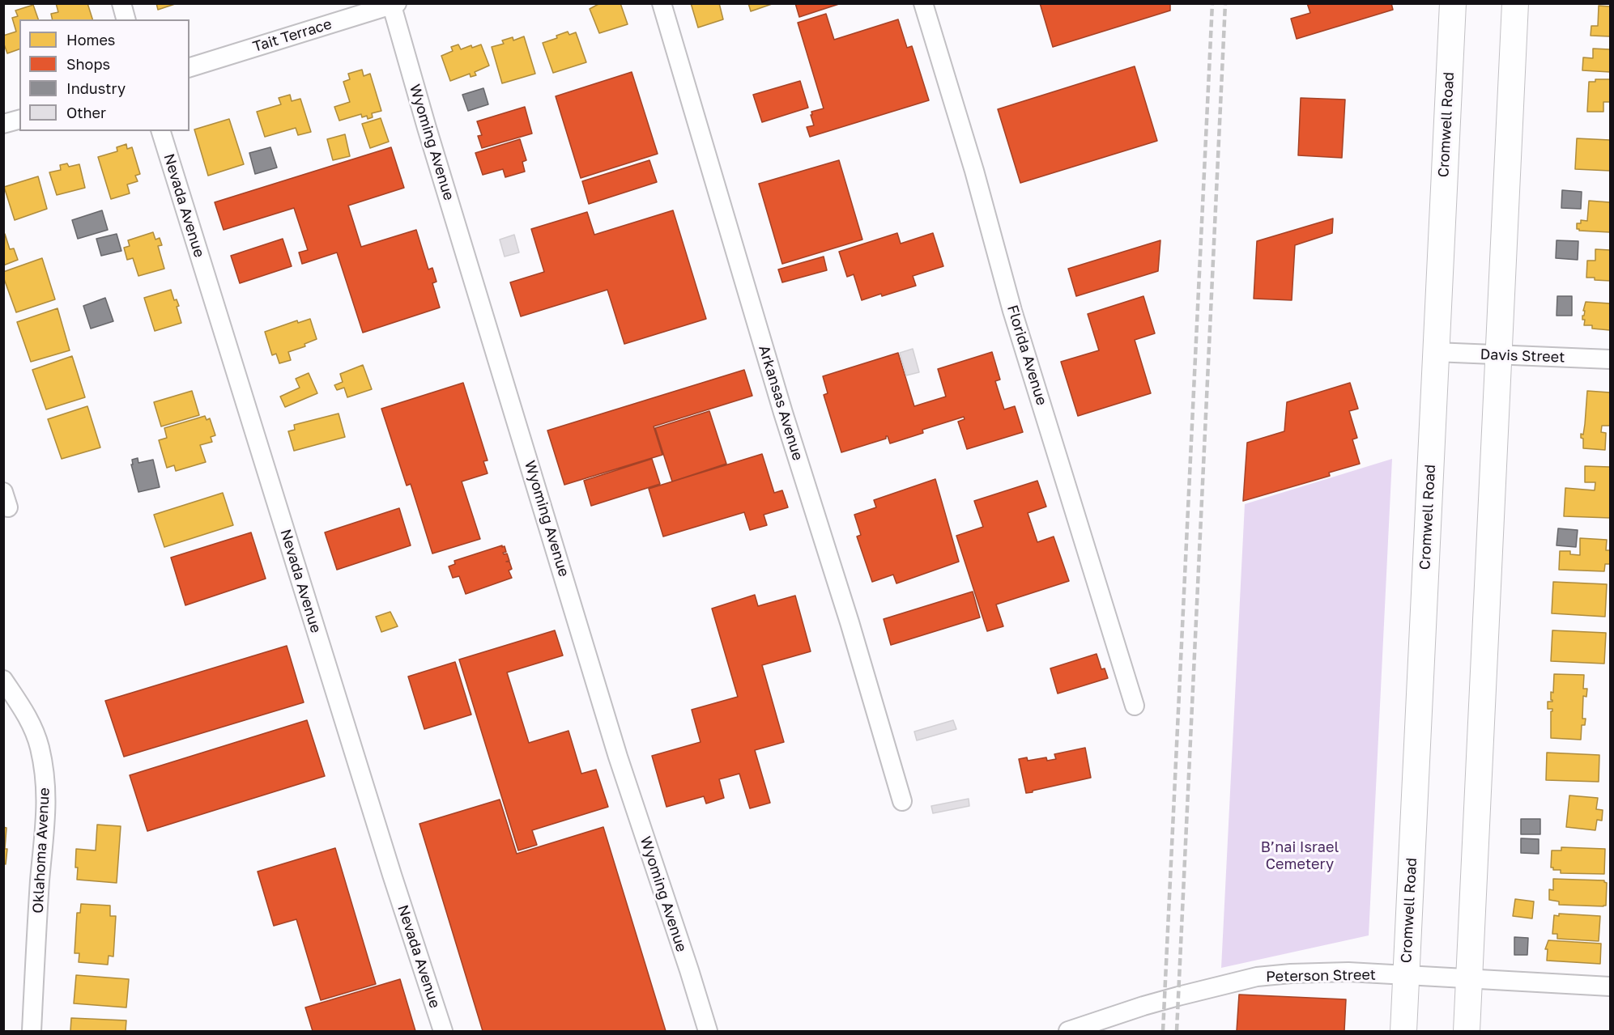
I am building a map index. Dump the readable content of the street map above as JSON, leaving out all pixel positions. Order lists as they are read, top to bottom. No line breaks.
{"streets":{"street":["Tait Terrace","Cromwell Road","Wyoming Avenue","Nevada Avenue","Florida Avenue","Davis Street","Arkansas Avenue","Oklahoma Avenue","Peterson Street"]},"crossings":[["Tait Terrace","Wyoming Avenue"],["Cromwell Road","Davis Street"],["Cromwell Road","Peterson Street"]],"parks":["B’nai Israel Cemetery"],"legend":["Homes","Shops","Industry","Other"]}
